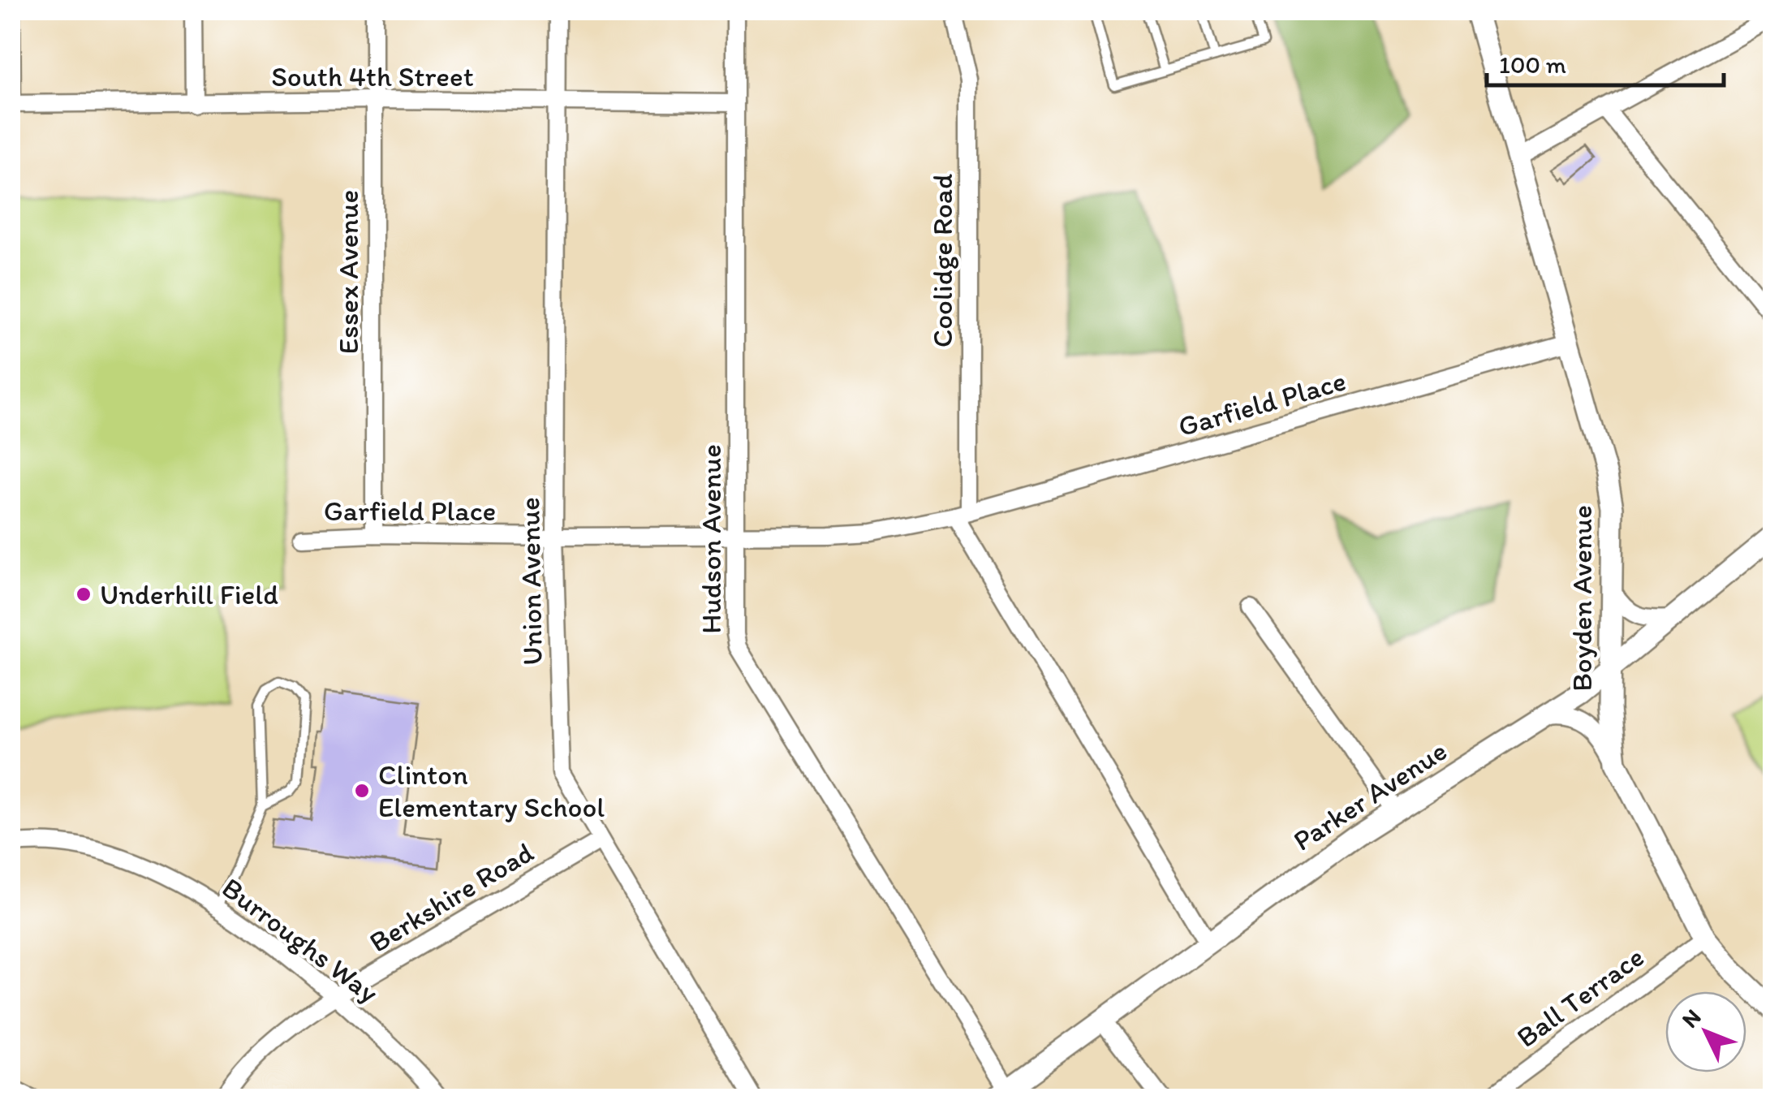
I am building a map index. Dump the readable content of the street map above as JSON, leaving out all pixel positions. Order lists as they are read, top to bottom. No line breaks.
{"streets":{"street":["South 4th Street","Coolidge Road","Essex Avenue","Garfield Place","Hudson Avenue","Union Avenue","Boyden Avenue","Parker Avenue","Berkshire Road","Burroughs Way","Ball Terrace"]},"crossings":[["South 4th Street","Essex Avenue"],["South 4th Street","Hudson Avenue"],["South 4th Street","Union Avenue"],["Coolidge Road","Garfield Place"],["Essex Avenue","Garfield Place"],["Garfield Place","Hudson Avenue"],["Garfield Place","Union Avenue"],["Garfield Place","Boyden Avenue"],["Hudson Avenue","Parker Avenue"],["Union Avenue","Berkshire Road"],["Boyden Avenue","Parker Avenue"],["Boyden Avenue","Ball Terrace"],["Berkshire Road","Burroughs Way"]],"places":["Underhill Field","Clinton Elementary School"],"scale_bar":"100 m","north":"top left"}
